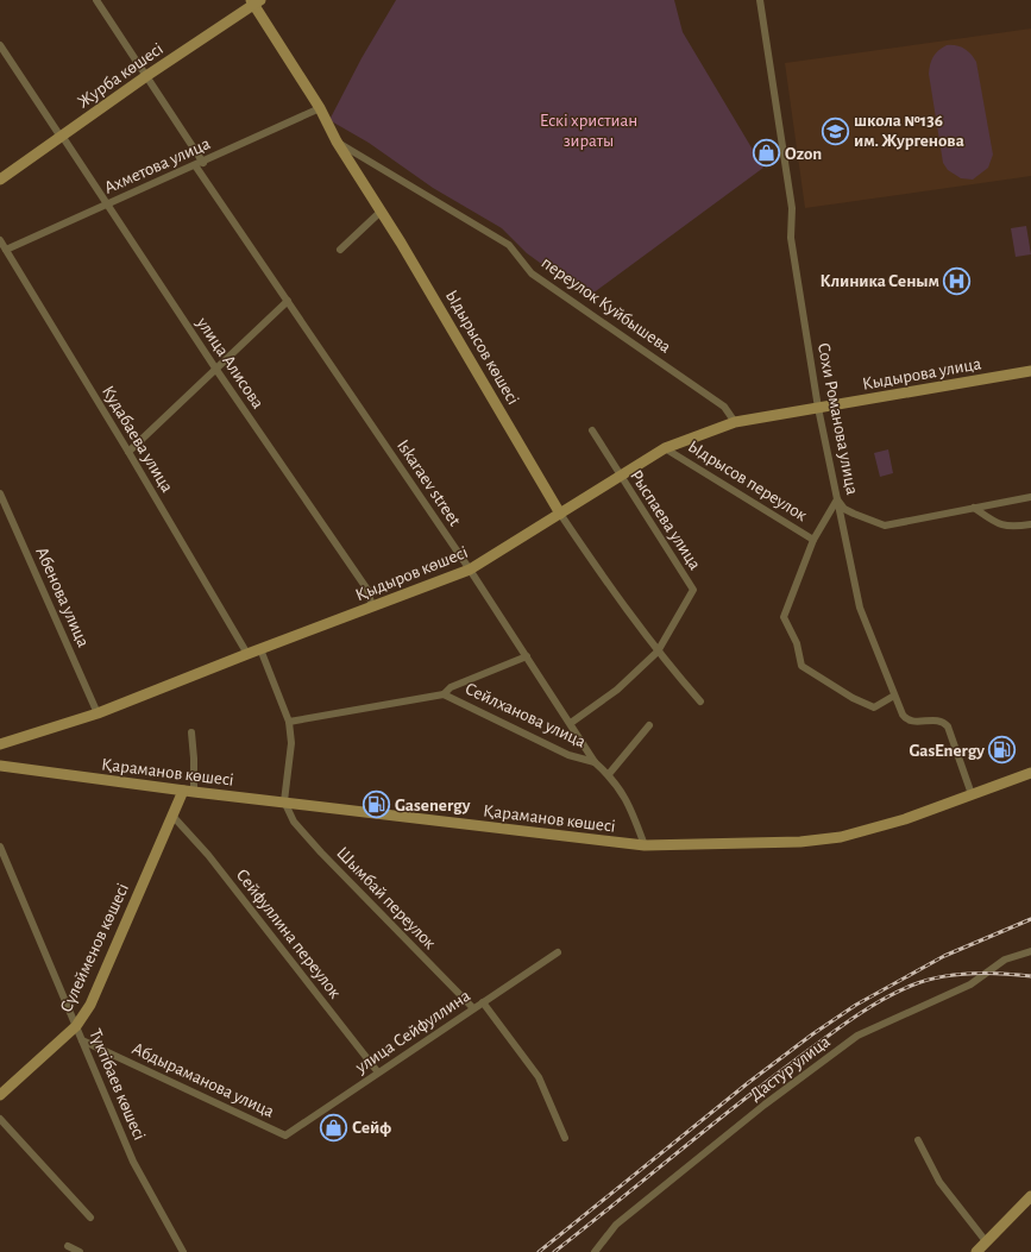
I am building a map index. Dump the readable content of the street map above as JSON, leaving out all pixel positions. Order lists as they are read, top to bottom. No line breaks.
{"streets":{"street":["Журба көшесі","Ахметова улица","переулок Куйбышева","Ыдырысов көшесі","улица Алисова","Кыдырова улица","Сохи Романова улица","Кудабаева улица","Ыдрысов переулок","Iskaraev street","Рыспаева улица","Қыдыров көшесі","Абенова улица","Сейлханова улица","Қараманов көшесі","Шымбай переулок","Сейфуллина переулок","Сүлейменов көшесі","улица Сейфуллина","Дастур улица","Абдыраманова улица","Түктібаев көшесі"]},"crossings":[["Журба көшесі","Ыдырысов көшесі"],["Журба көшесі","улица Алисова"],["Ахметова улица","Ыдырысов көшесі"],["Ахметова улица","улица Алисова"],["Ахметова улица","Кудабаева улица"],["Ахметова улица","Iskaraev street"],["переулок Куйбышева","Ыдырысов көшесі"],["переулок Куйбышева","Қыдыров көшесі"],["Ыдырысов көшесі","Рыспаева улица"],["Ыдырысов көшесі","Қыдыров көшесі"],["улица Алисова","Қыдыров көшесі"],["Кыдырова улица","Сохи Романова улица"],["Кыдырова улица","Қыдыров көшесі"],["Сохи Романова улица","Қыдыров көшесі"],["Сохи Романова улица","Қараманов көшесі"],["Кудабаева улица","Қыдыров көшесі"],["Ыдрысов переулок","Қыдыров көшесі"],["Iskaraev street","Рыспаева улица"],["Iskaraev street","Қыдыров көшесі"],["Iskaraev street","Сейлханова улица"],["Iskaraev street","Қараманов көшесі"],["Рыспаева улица","Қыдыров көшесі"],["Қыдыров көшесі","Абенова улица"],["Қараманов көшесі","Шымбай переулок"],["Қараманов көшесі","Сүлейменов көшесі"],["Шымбай переулок","улица Сейфуллина"],["Сейфуллина переулок","Сүлейменов көшесі"],["Сейфуллина переулок","улица Сейфуллина"],["Сүлейменов көшесі","Түктібаев көшесі"],["улица Сейфуллина","Абдыраманова улица"],["Абдыраманова улица","Түктібаев көшесі"]],"parks":["Ескі христиан зираты"],"places":{"school or university":["школа №136 им. Жургенова"],"shop":["Ozon","Сейф"],"hospital":["Клиника Сеным"],"fuel station":["GasEnergy","Gasenergy"]}}
